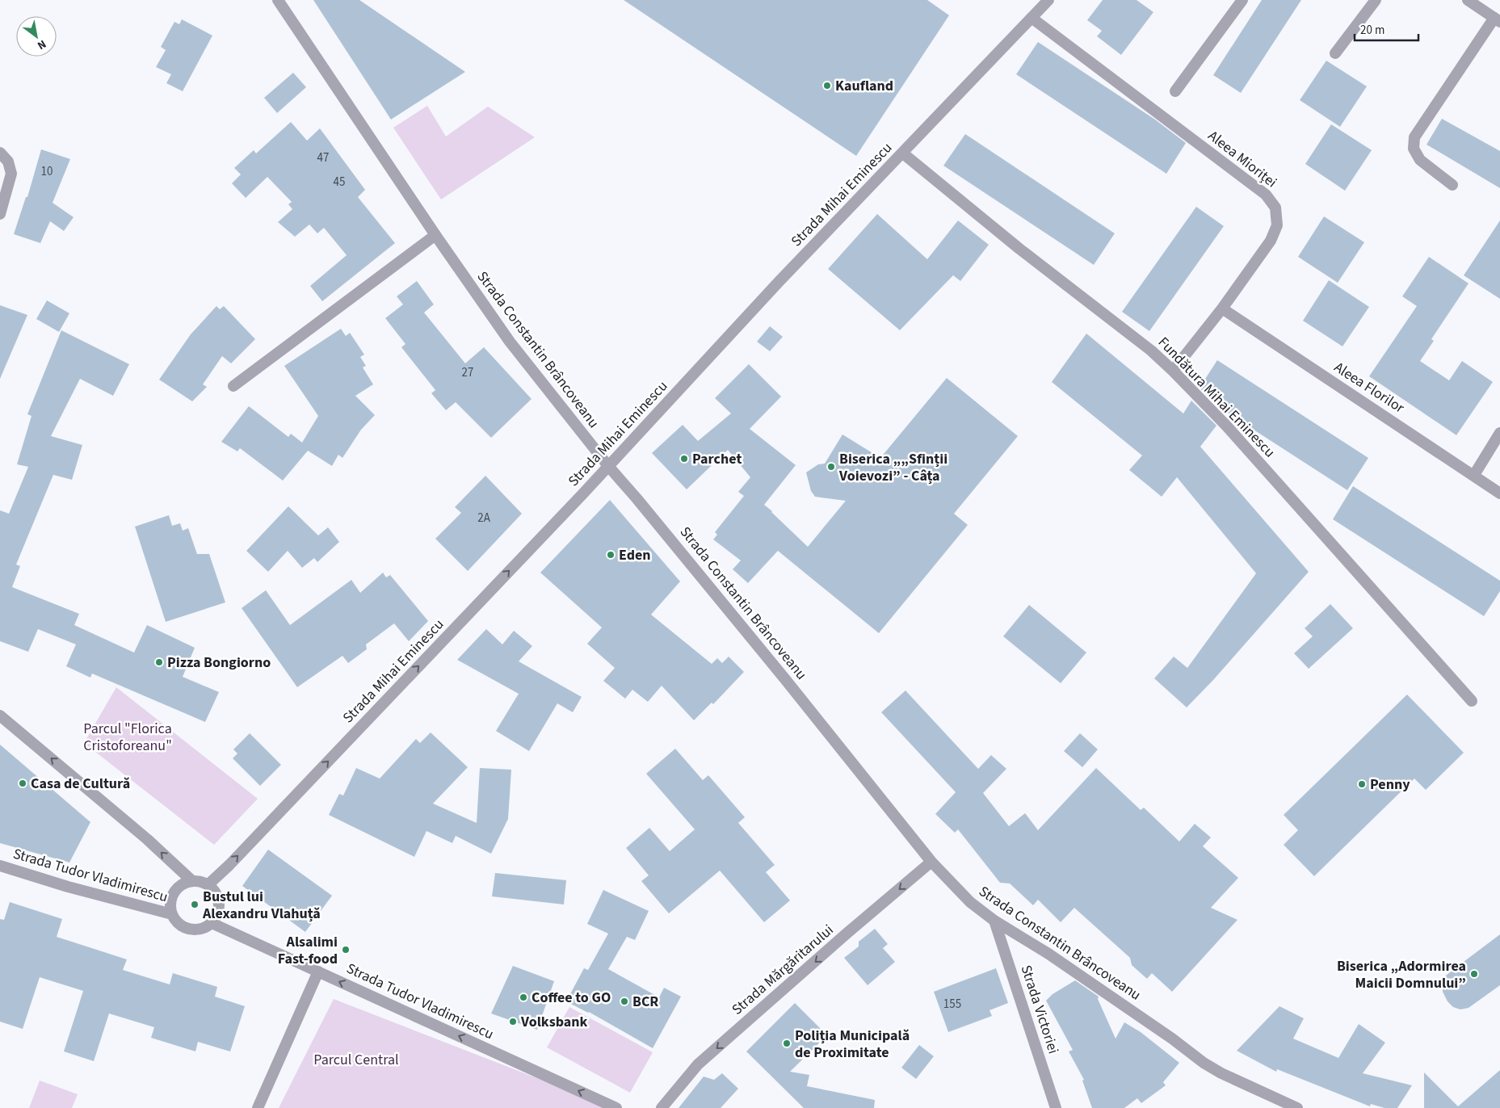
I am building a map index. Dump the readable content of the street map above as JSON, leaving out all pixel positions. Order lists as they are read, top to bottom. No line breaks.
{"streets":{"street":["Aleea Mioriței","Strada Mihai Eminescu","Strada Constantin Brâncoveanu","Aleea Florilor","Fundătura Mihai Eminescu","Strada Tudor Vladimirescu","Strada Mărgăritarului","Strada Victoriei"]},"crossings":[["Aleea Mioriței","Strada Mihai Eminescu"],["Aleea Mioriței","Aleea Florilor"],["Aleea Mioriței","Fundătura Mihai Eminescu"],["Strada Mihai Eminescu","Strada Constantin Brâncoveanu"],["Strada Mihai Eminescu","Fundătura Mihai Eminescu"],["Strada Mihai Eminescu","Strada Tudor Vladimirescu"],["Strada Constantin Brâncoveanu","Strada Mărgăritarului"],["Strada Constantin Brâncoveanu","Strada Victoriei"]],"one_way":["Strada Mihai Eminescu","Strada Tudor Vladimirescu","Strada Mărgăritarului"],"parks":["Parcul \"Florica Cristoforeanu\"","Parcul Central"],"places":["Kaufland","Parchet","Biserica „„Sfinții Voievozi” - Câța","Eden","Pizza Bongiorno","Casa de Cultură","Penny","Bustul lui Alexandru Vlahuță","Alsalimi Fast-food","Biserica „Adormirea Maicii Domnului”","Coffee to GO","BCR","Volksbank","Poliția Municipală de Proximitate"],"house_numbers":["47","10","45","27","2A","155"],"scale_bar":"20 m","north":"bottom right"}
